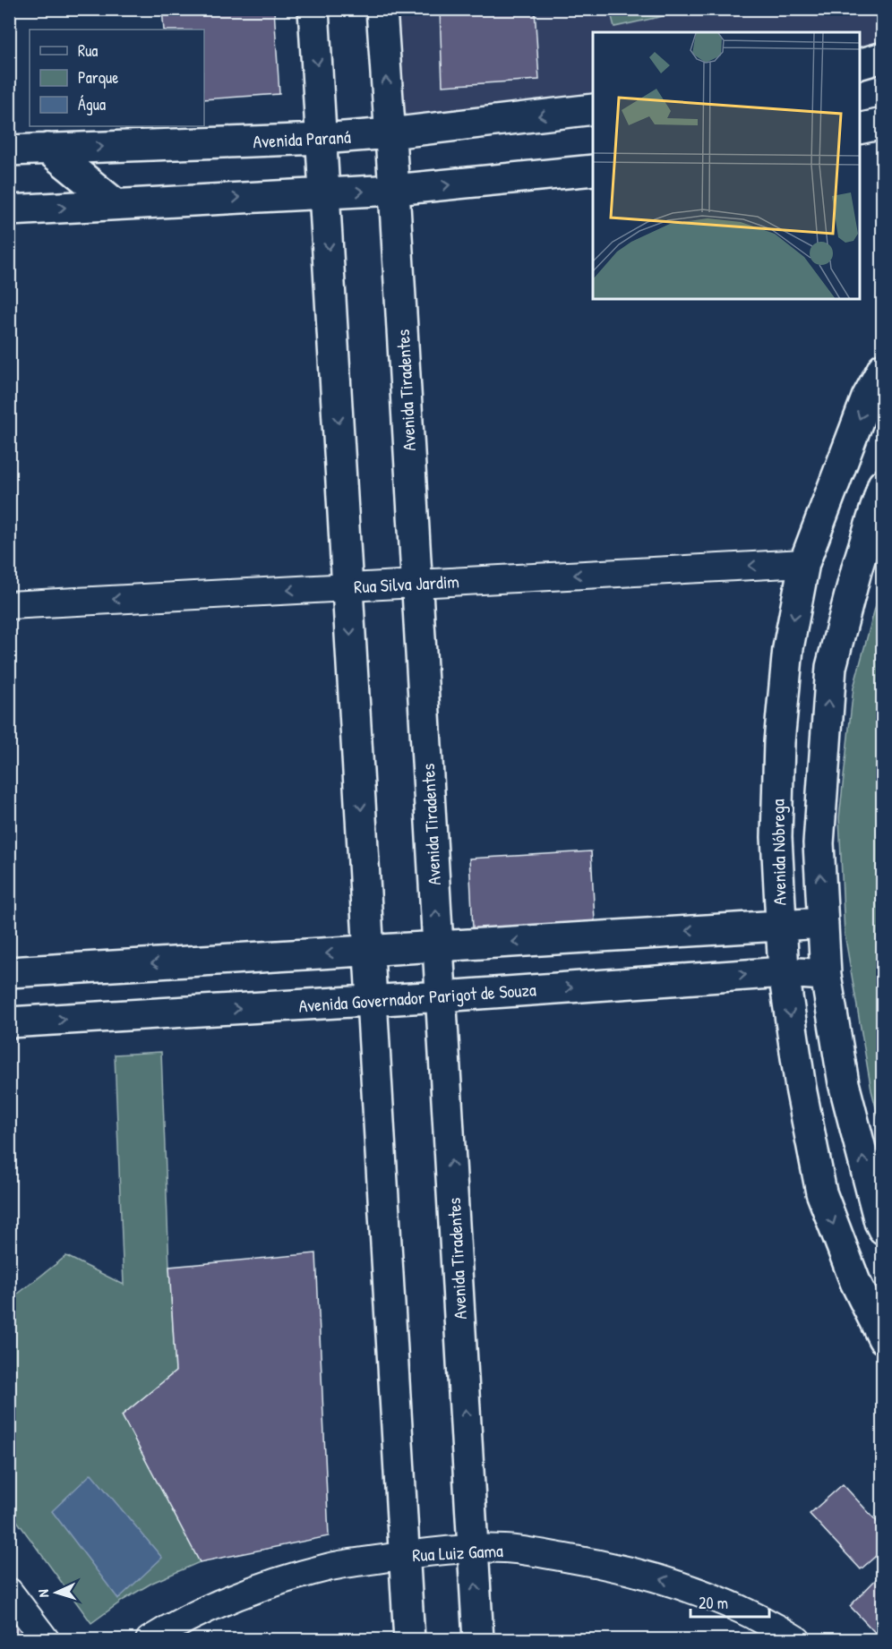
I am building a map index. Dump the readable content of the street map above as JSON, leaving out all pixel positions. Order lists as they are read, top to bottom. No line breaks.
{"streets":{"main road":["Avenida Paraná","Avenida Tiradentes","Avenida Nóbrega","Avenida Governador Parigot de Souza"],"street":["Rua Silva Jardim","Rua Luiz Gama"]},"crossings":[["Avenida Paraná","Avenida Tiradentes"],["Avenida Tiradentes","Rua Silva Jardim"],["Avenida Tiradentes","Avenida Governador Parigot de Souza"],["Avenida Tiradentes","Rua Luiz Gama"],["Rua Silva Jardim","Avenida Nóbrega"],["Avenida Nóbrega","Avenida Governador Parigot de Souza"]],"one_way":["Rua Silva Jardim","Rua Luiz Gama"],"legend":["Rua","Parque","Água"],"scale_bar":"20 m","north":"left"}
